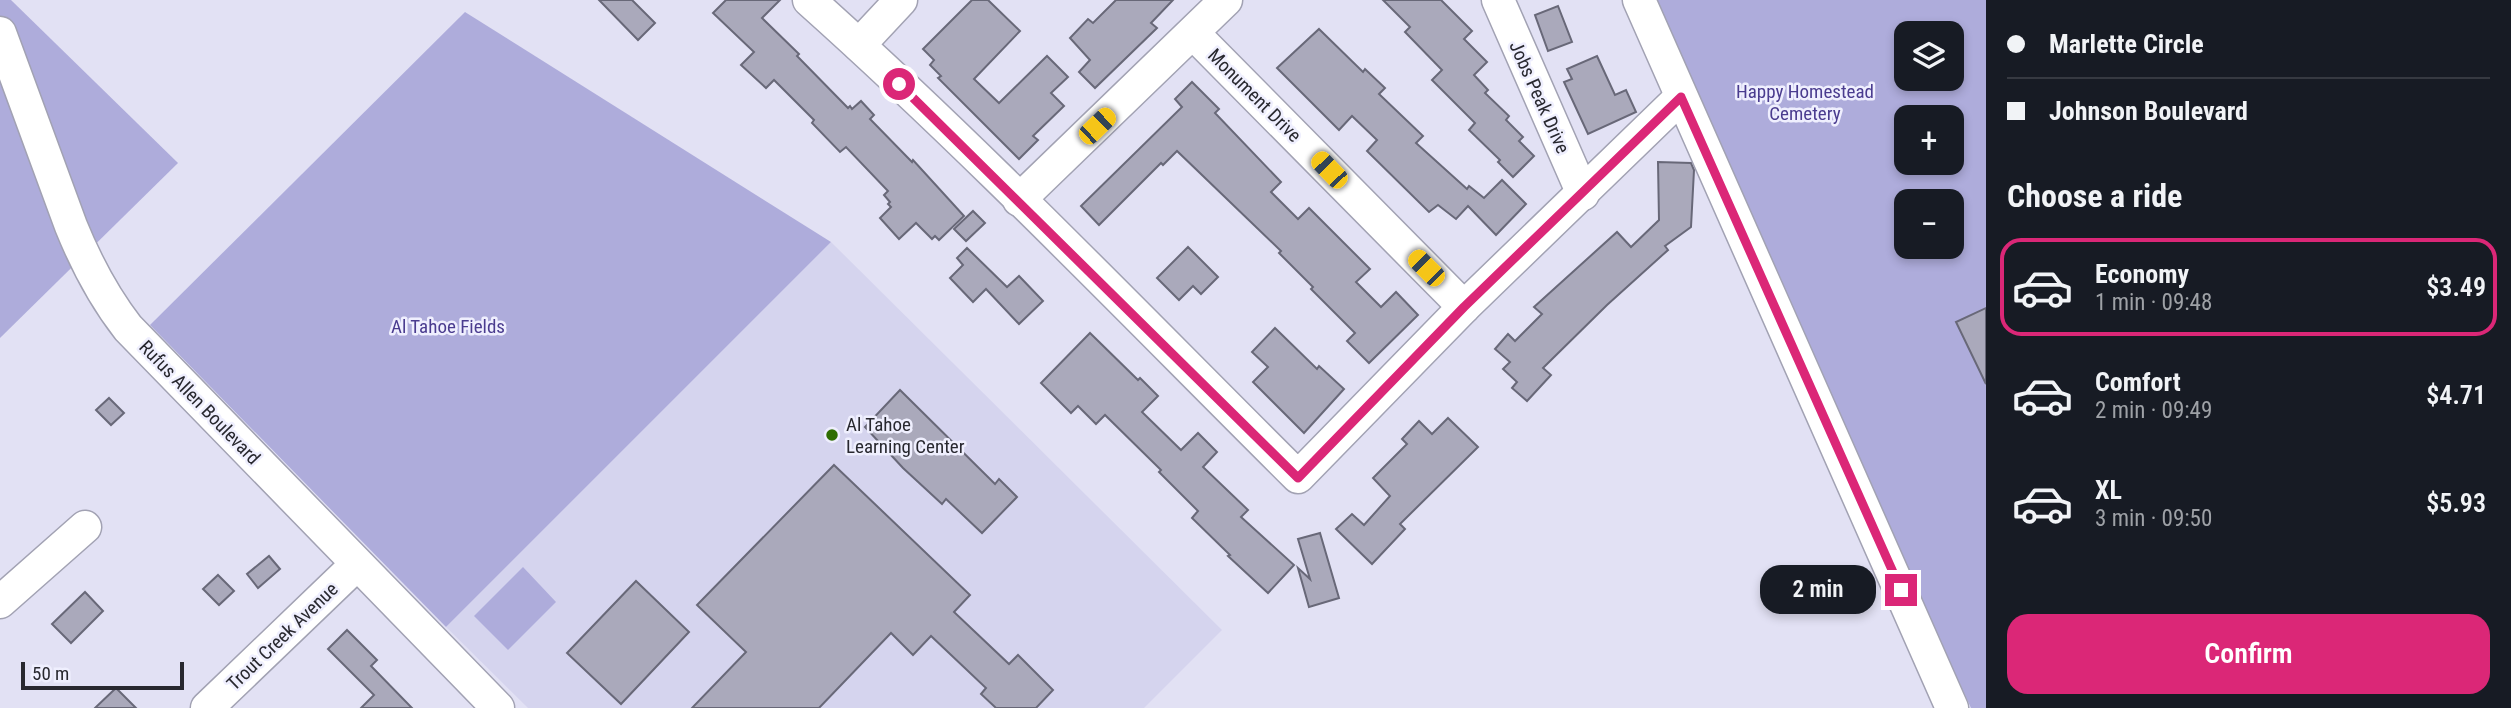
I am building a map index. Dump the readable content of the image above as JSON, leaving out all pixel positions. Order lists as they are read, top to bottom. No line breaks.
{"streets":{"street":["Monument Drive","Jobs Peak Drive","Rufus Allen Boulevard","Trout Creek Avenue"]},"crossings":[["Rufus Allen Boulevard","Trout Creek Avenue"]],"parks":["Happy Homestead Cemetery","Al Tahoe Fields"],"places":["Al Tahoe Learning Center"],"scale_bar":"50 m","page":{"banner":["Marlette Circle","Johnson Boulevard"],"map_buttons":["+","−"],"heading":"Choose a ride","list":[{"name":"Economy","note":"1 min · 09:48","value":"$3.49"},{"name":"Comfort","note":"2 min · 09:49","value":"$4.71"},{"name":"XL","note":"3 min · 09:50","value":"$5.93"}],"bubble":"2 min","buttons":"Confirm","scale":"50 m"}}
